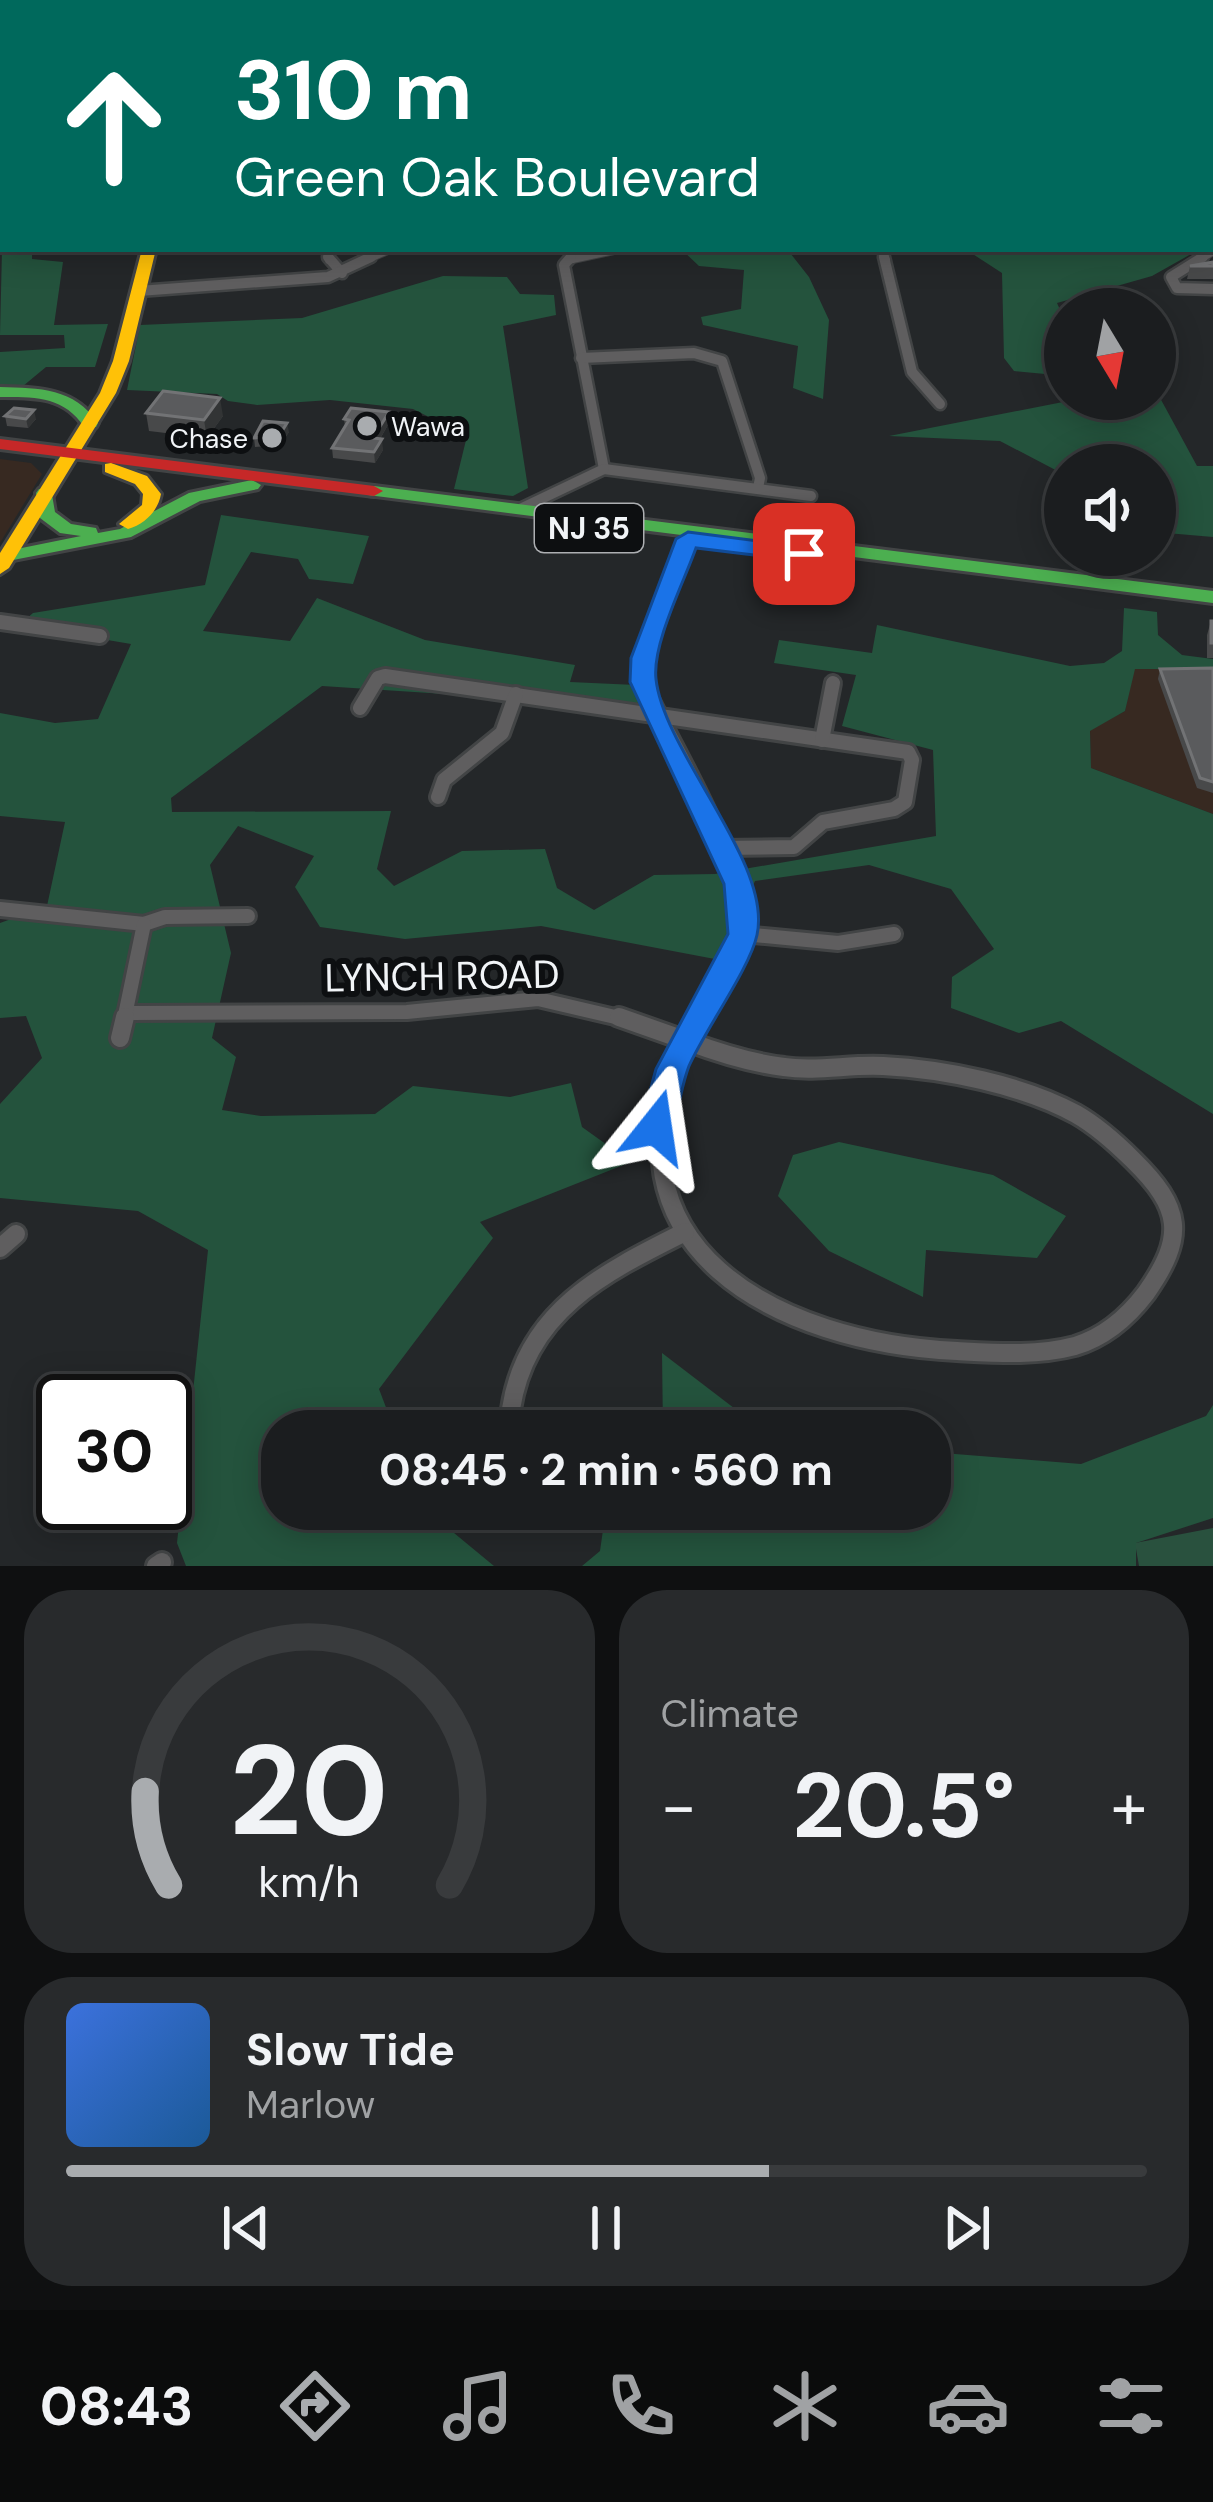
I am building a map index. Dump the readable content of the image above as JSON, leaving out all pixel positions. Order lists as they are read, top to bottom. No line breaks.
{"streets":{"main road":["NJ 35"],"street":["LYNCH ROAD"]},"places":["Wawa","Chase"],"north":"bottom","page":{"turn":["310 m","Green Oak Boulevard"],"limit":"30","trip":"08:45 · 2 min · 560 m","tile":"Climate","heat":["−","20.5°","+"],"song":["Slow Tide","Marlow"],"tabs":"08:43","gauge":["20","km/h"]}}
